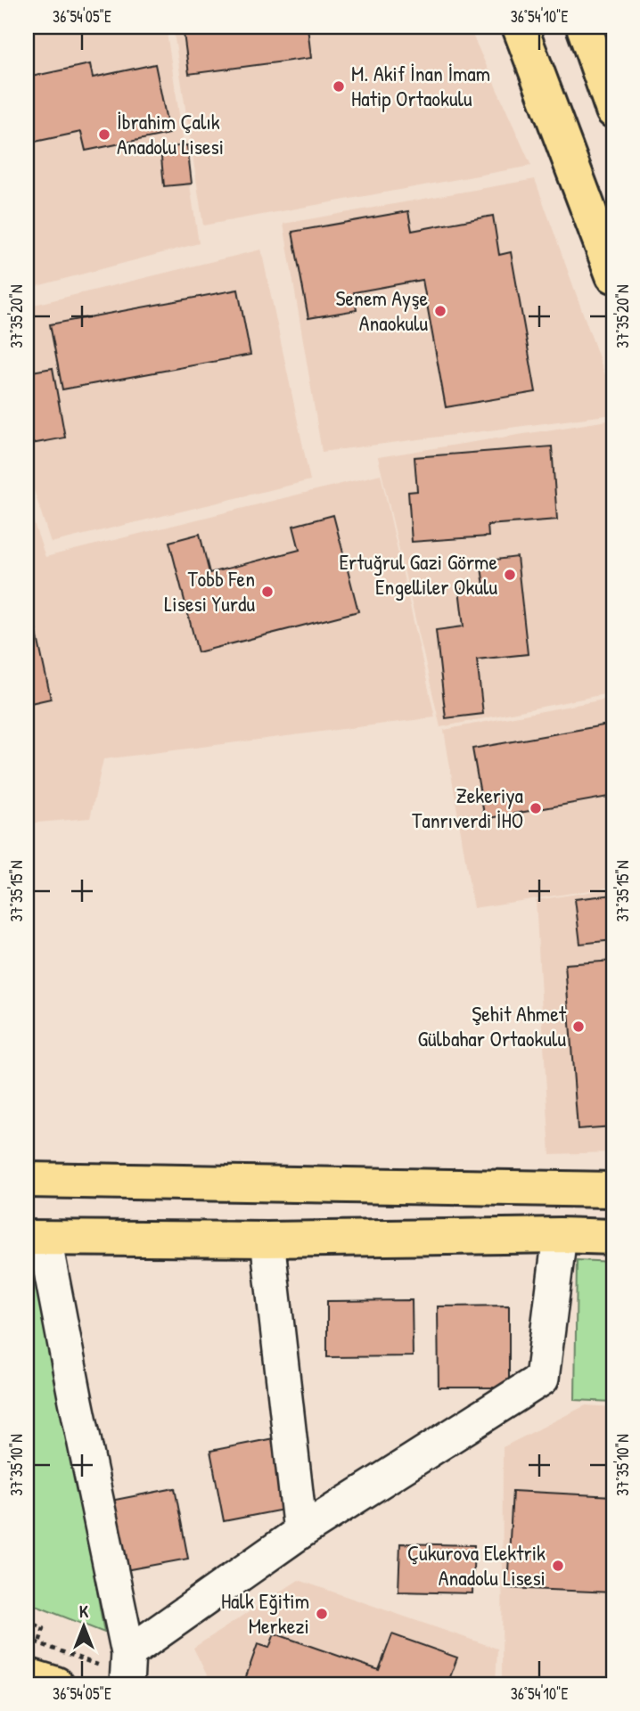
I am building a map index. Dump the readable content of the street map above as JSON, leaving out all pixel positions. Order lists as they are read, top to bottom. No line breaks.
{"places":["M. Akif İnan İmam Hatip Ortaokulu","İbrahim Çalık Anadolu Lisesi","Senem Ayşe Anaokulu","Ertuğrul Gazi Görme Engelliler Okulu","Tobb Fen Lisesi Yurdu","Zekeriya Tanrıverdi İHO","Şehit Ahmet Gülbahar Ortaokulu","Çukurova Elektrik Anadolu Lisesi","Halk Eğitim Merkezi"],"north":"top","coordinates":["36°54'05\"E","36°54'10\"E","37°35'20\"N","37°35'15\"N","37°35'10\"N"]}
